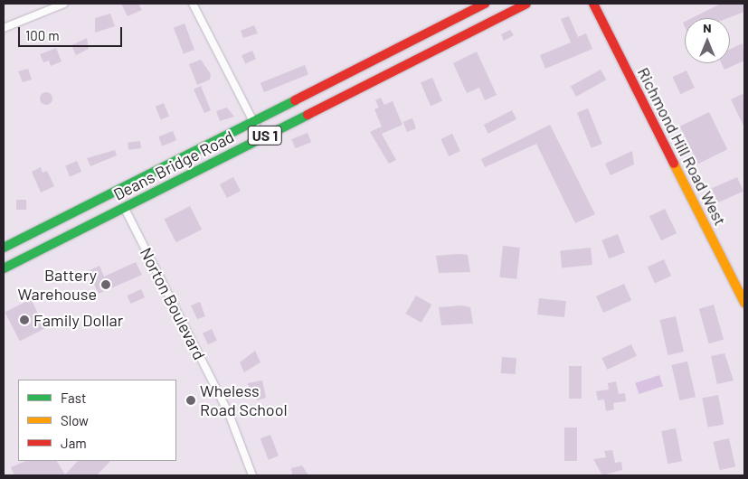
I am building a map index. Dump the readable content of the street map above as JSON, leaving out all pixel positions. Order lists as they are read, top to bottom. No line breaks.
{"streets":{"main road":["US 1","Richmond Hill Road West","Deans Bridge Road"],"street":["Norton Boulevard"]},"crossings":[["Deans Bridge Road","Norton Boulevard"]],"places":["Battery Warehouse","Family Dollar","Wheless Road School"],"legend":["Fast","Slow","Jam"],"scale_bar":"100 m","north":"top"}
